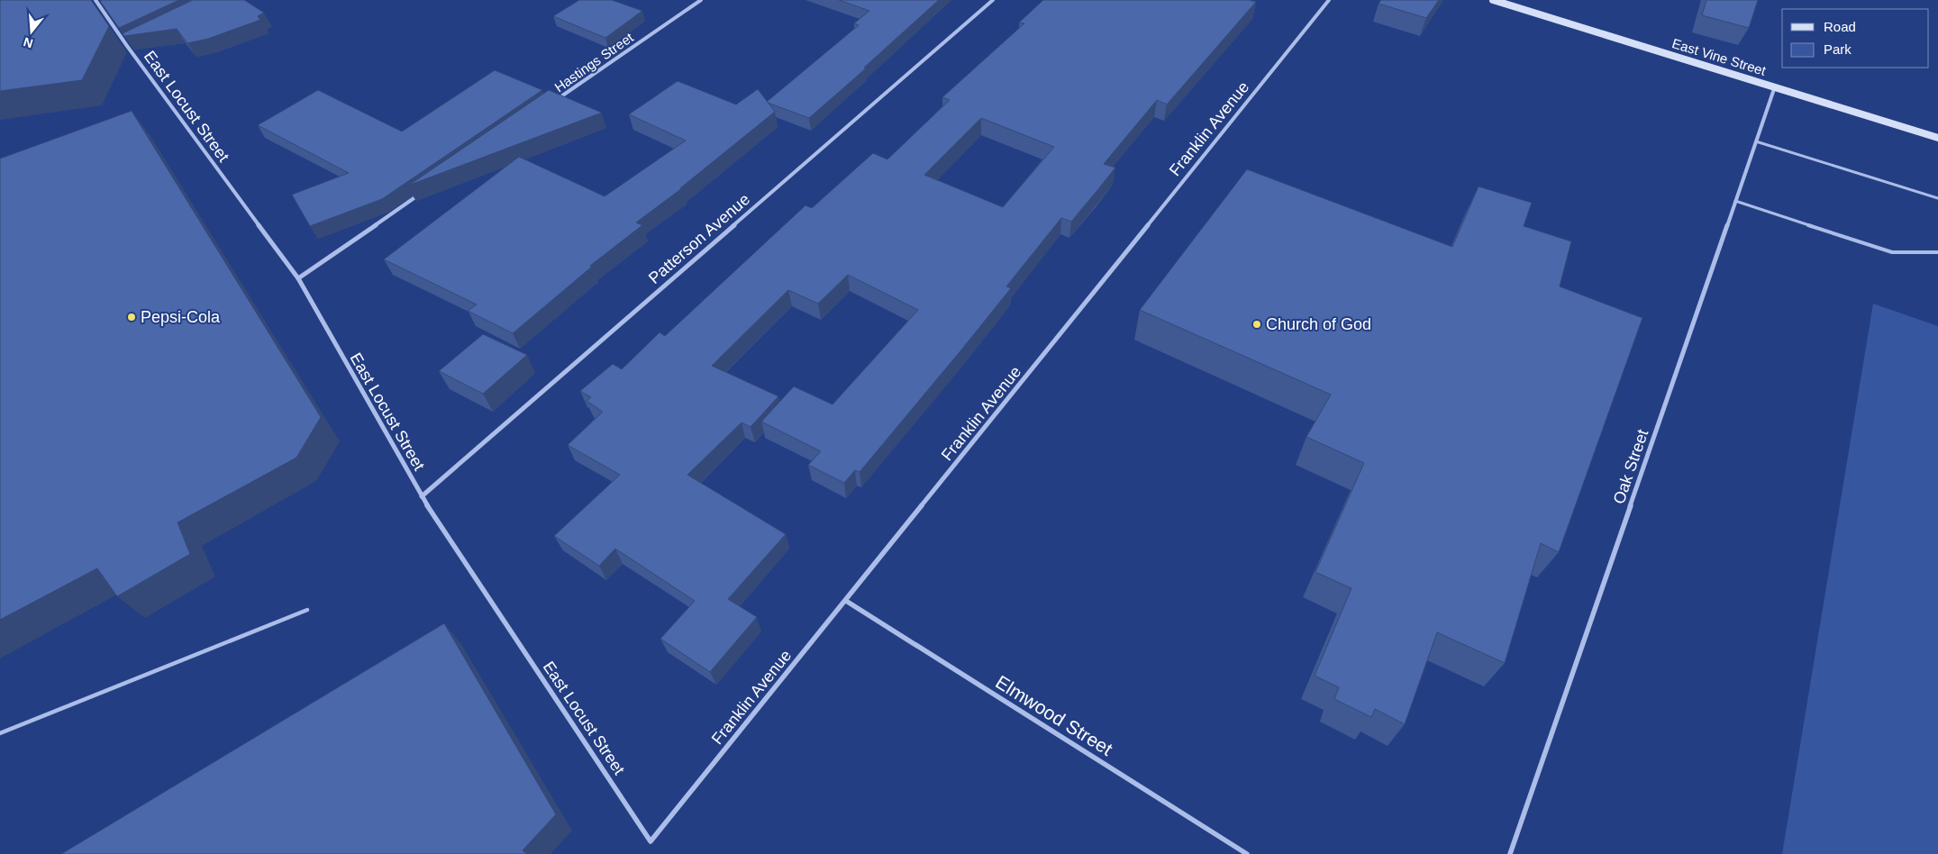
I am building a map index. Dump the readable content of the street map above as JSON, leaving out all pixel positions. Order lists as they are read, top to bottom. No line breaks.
{"streets":{"street":["East Vine Street","Hastings Street","East Locust Street","Franklin Avenue","Patterson Avenue","Oak Street","Elmwood Street"]},"crossings":[["East Vine Street","Oak Street"],["East Locust Street","Franklin Avenue"],["East Locust Street","Patterson Avenue"],["Franklin Avenue","Elmwood Street"]],"places":["Pepsi-Cola","Church of God"],"legend":["Road","Park"],"north":"bottom"}
